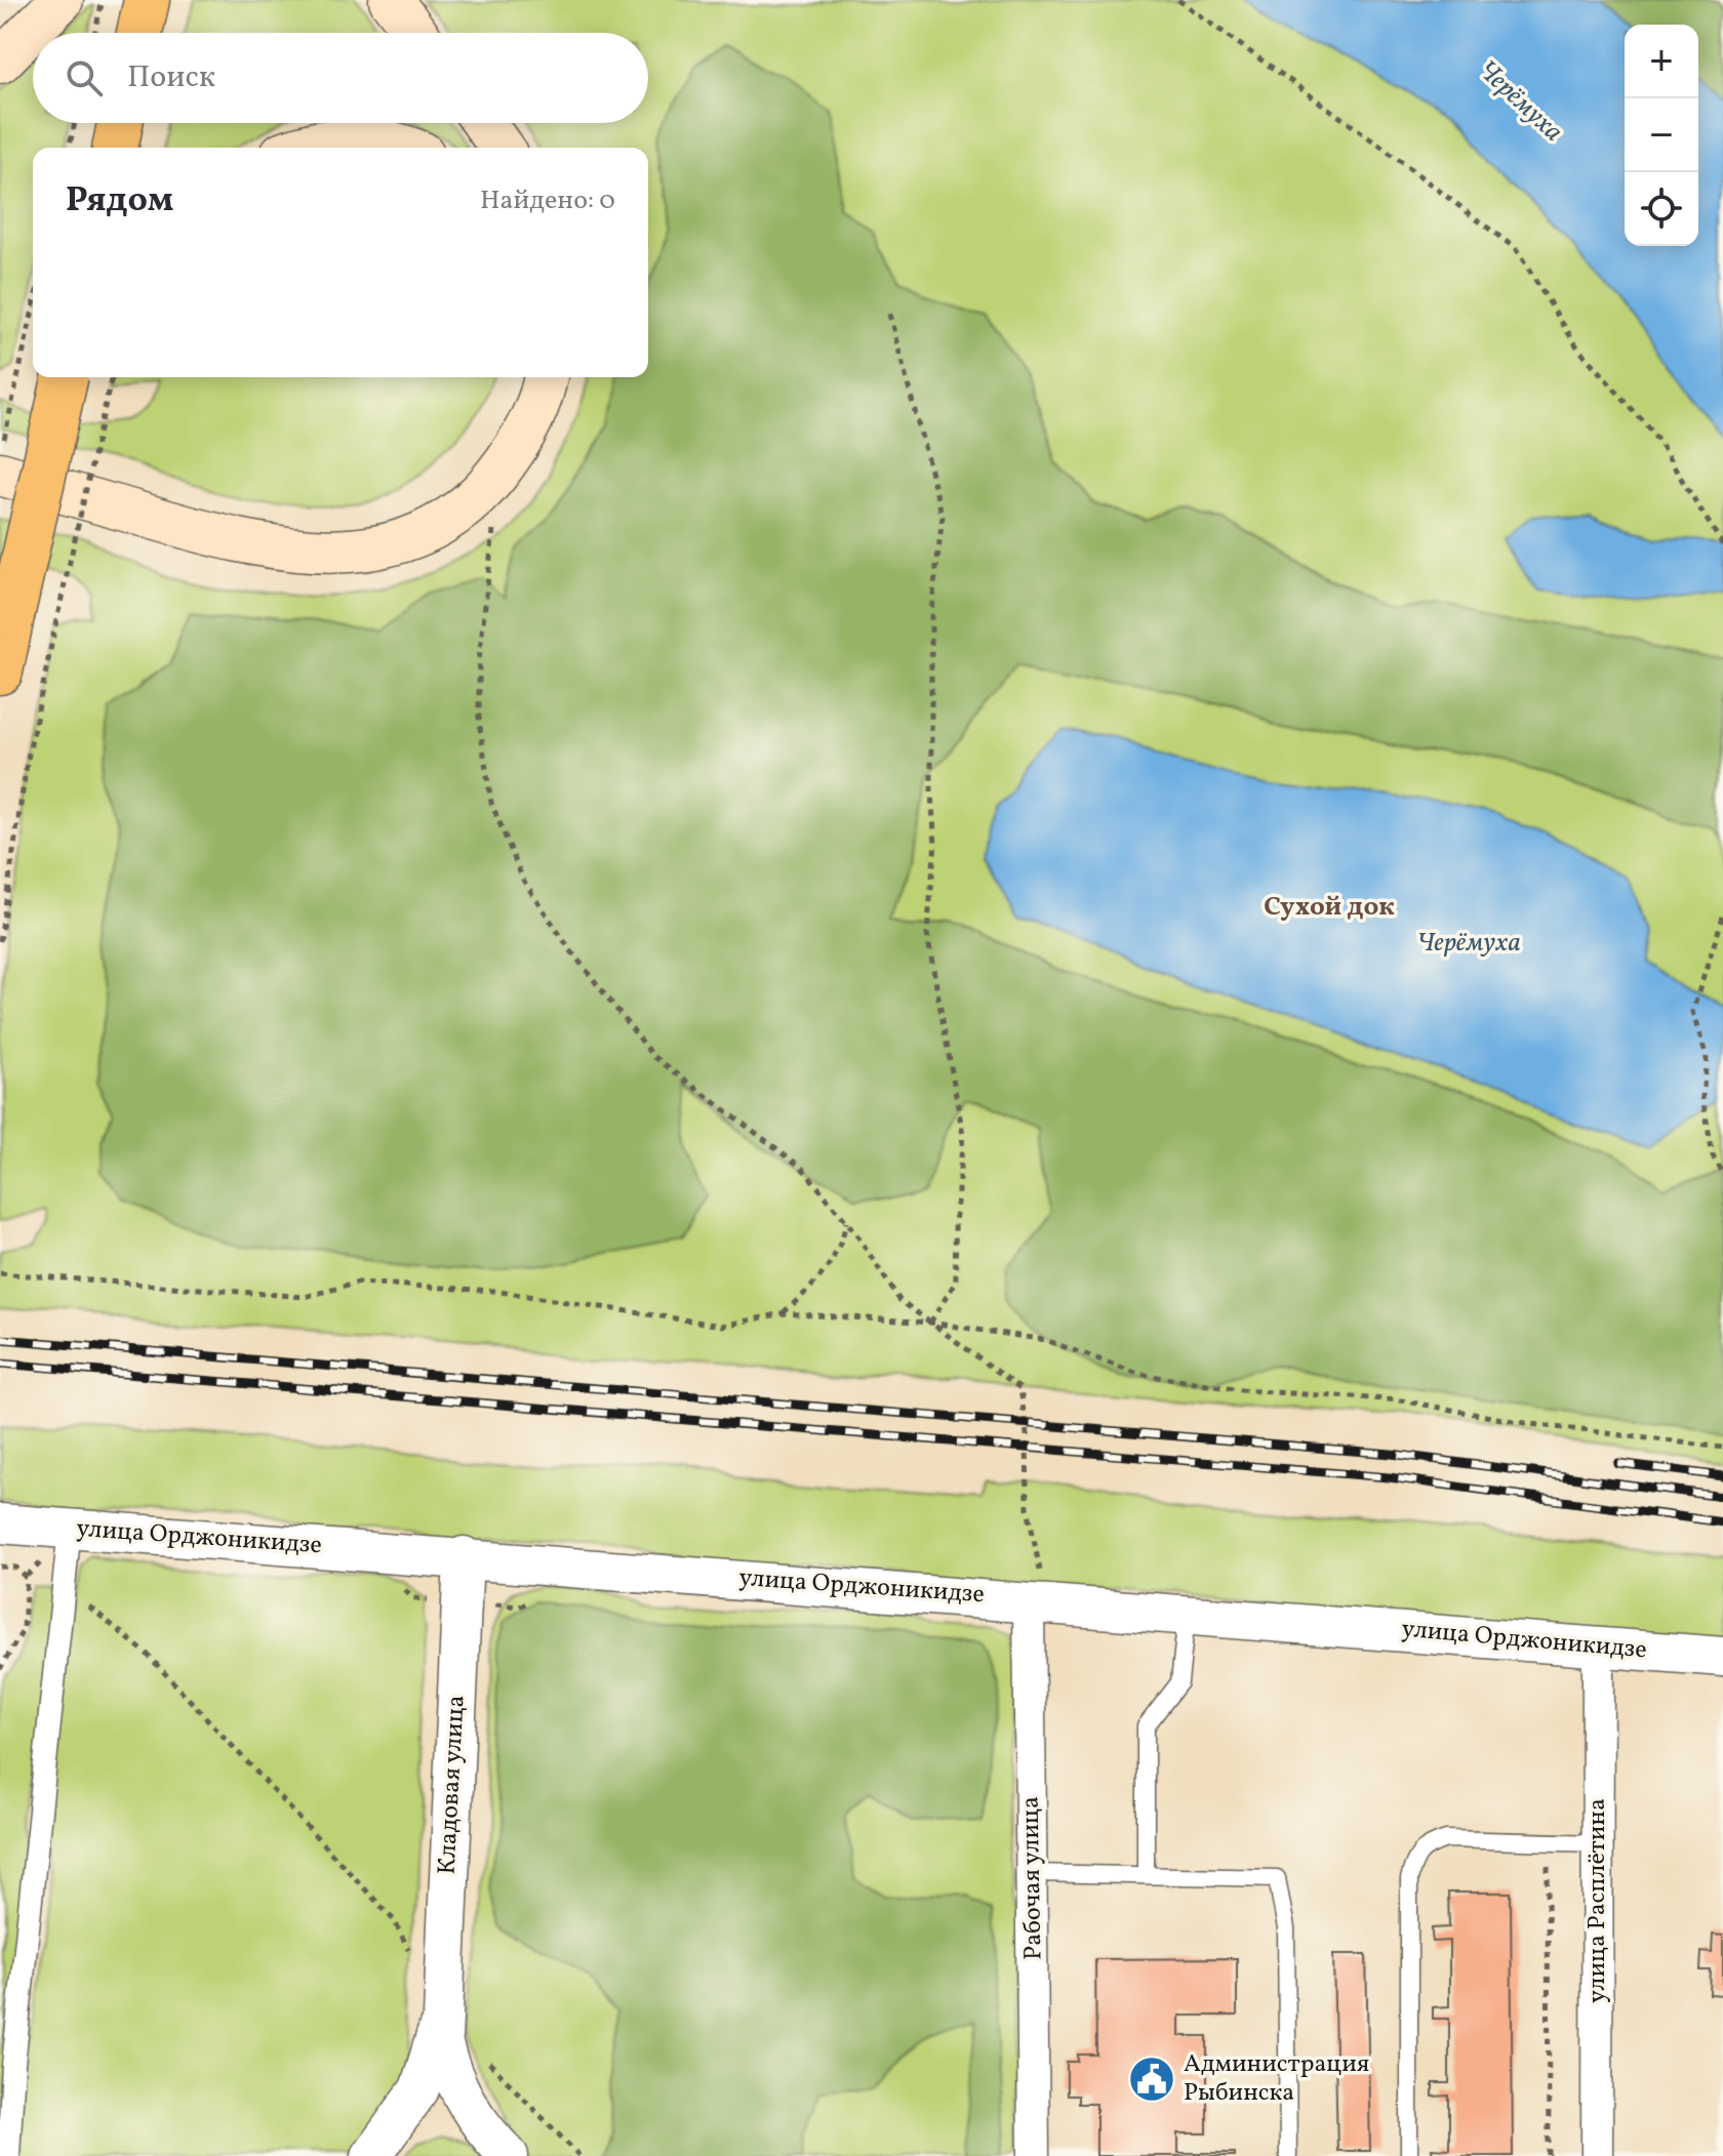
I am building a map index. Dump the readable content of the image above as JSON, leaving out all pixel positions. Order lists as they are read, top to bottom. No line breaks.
{"streets":{"street":["улица Орджоникидзе","Кладовая улица","Рабочая улица","улица Расплётина"]},"crossings":[["улица Орджоникидзе","Кладовая улица"],["улица Орджоникидзе","Рабочая улица"],["улица Орджоникидзе","улица Расплётина"]],"districts":["Сухой док"],"water":["Черёмуха"],"places":{"public building":["Администрация Рыбинска"]},"page":{"map_buttons":["+","−"],"search":"Поиск","heading":["Рядом","Найдено: 0"]}}
